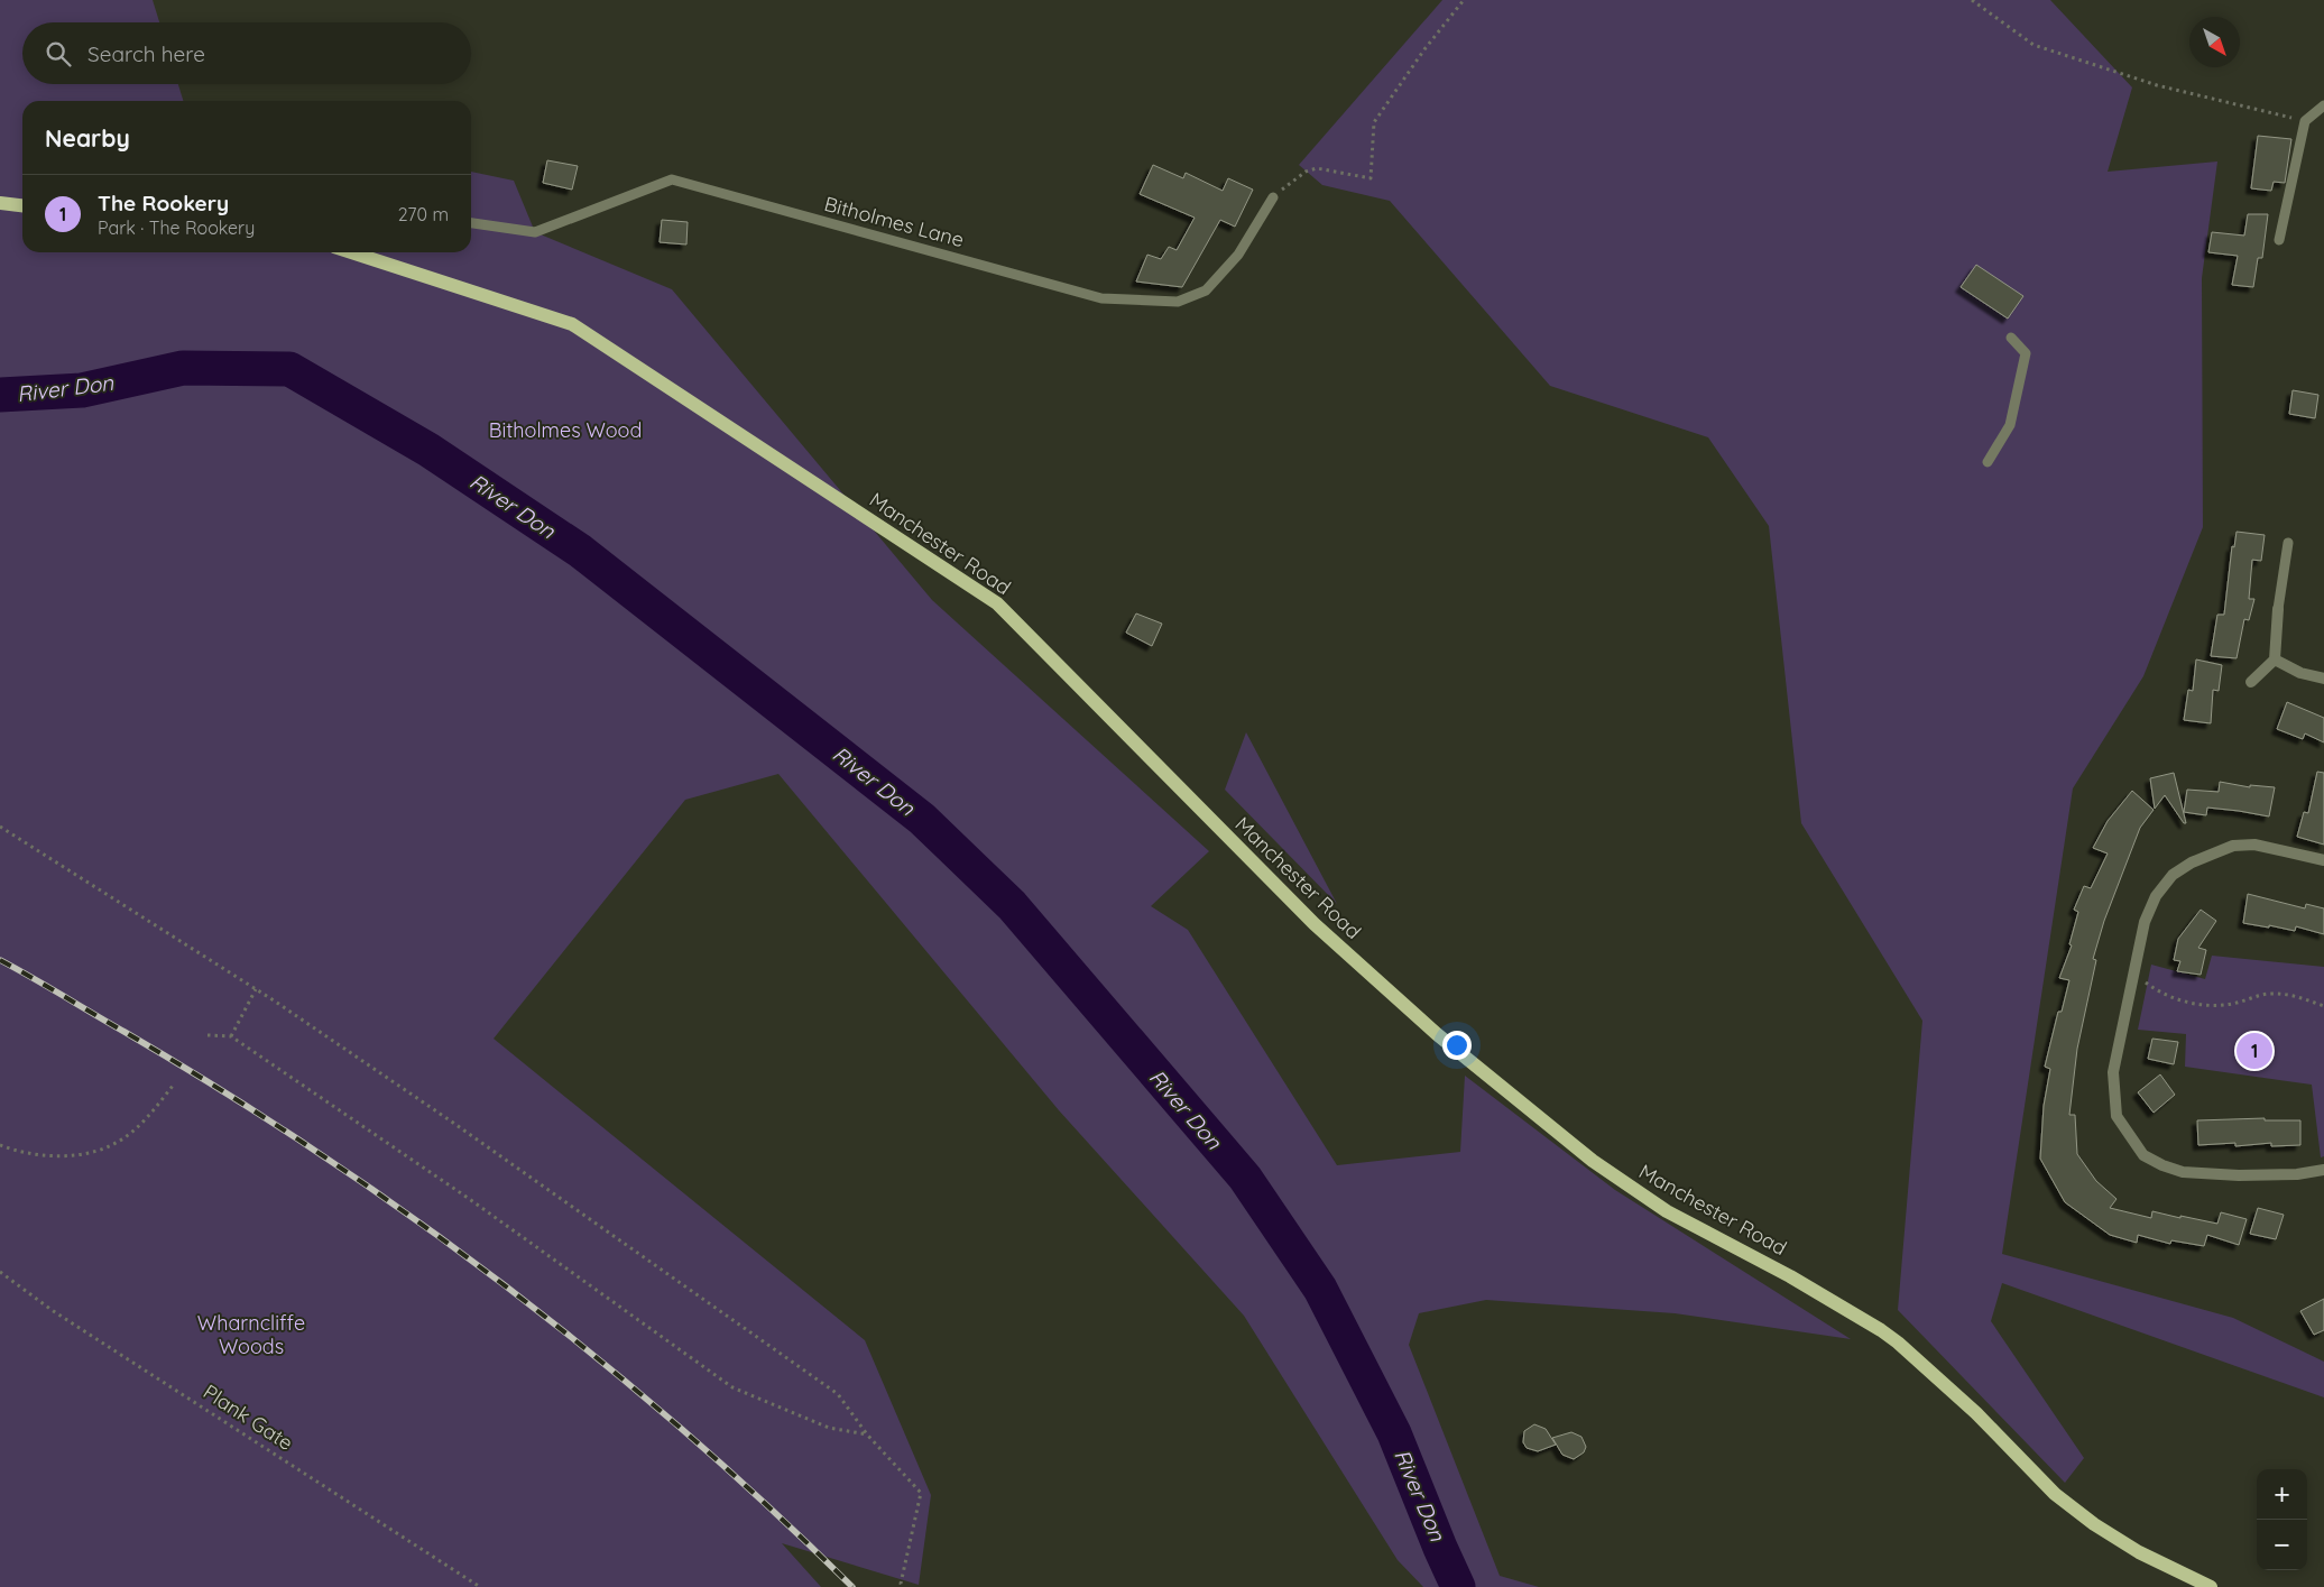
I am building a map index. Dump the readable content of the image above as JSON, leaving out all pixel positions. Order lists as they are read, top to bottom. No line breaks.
{"streets":{"main road":["Manchester Road"],"lane":["Bitholmes Lane"],"path":["Plank Gate"]},"water":["River Don"],"parks":["Bitholmes Wood","Wharncliffe Woods"],"north":"bottom right","page":{"search":"Search here","heading":"Nearby","list":[{"mark":"1","name":"The Rookery","note":"Park · The Rookery","value":"270 m"}],"pins":"1","map_buttons":["+","−"]}}
